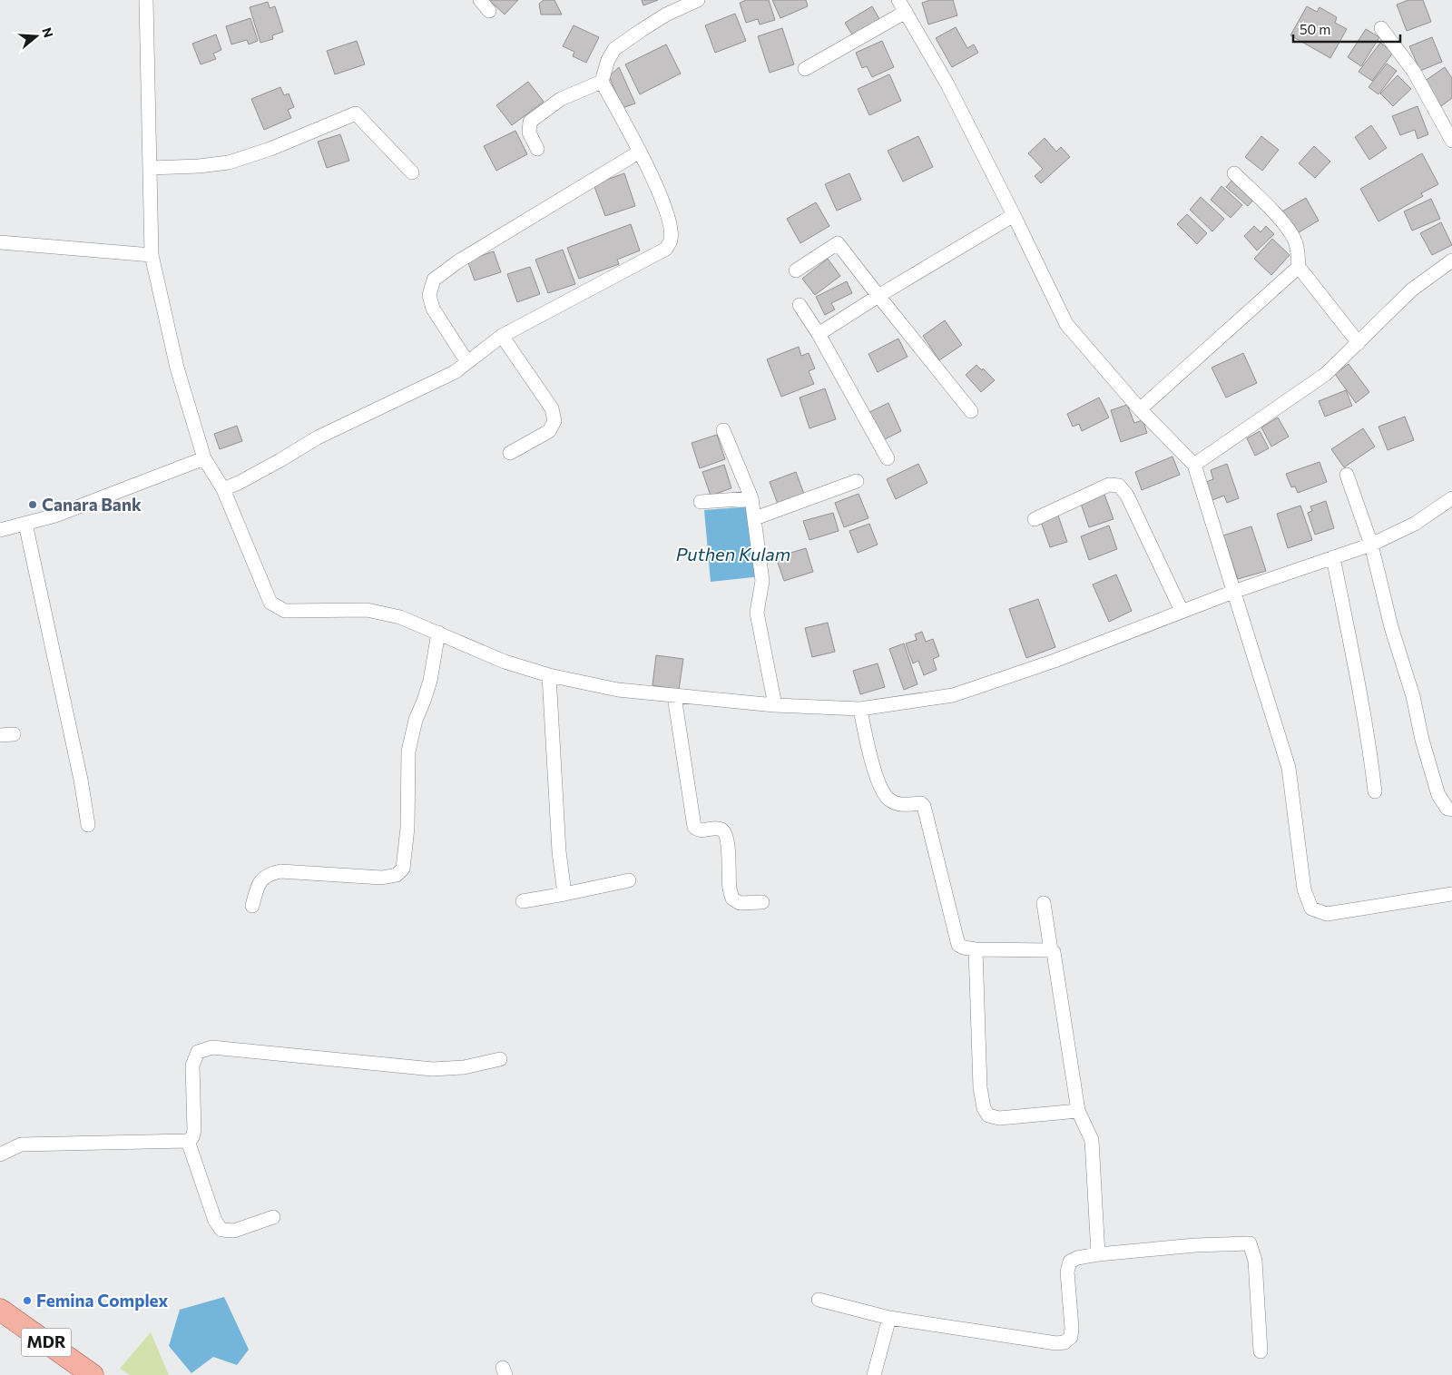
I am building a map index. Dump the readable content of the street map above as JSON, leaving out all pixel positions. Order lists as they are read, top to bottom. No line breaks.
{"streets":{"main road":["MDR"]},"water":["Puthen Kulam"],"places":["Canara Bank","Femina Complex"],"scale_bar":"50 m","north":"right"}
